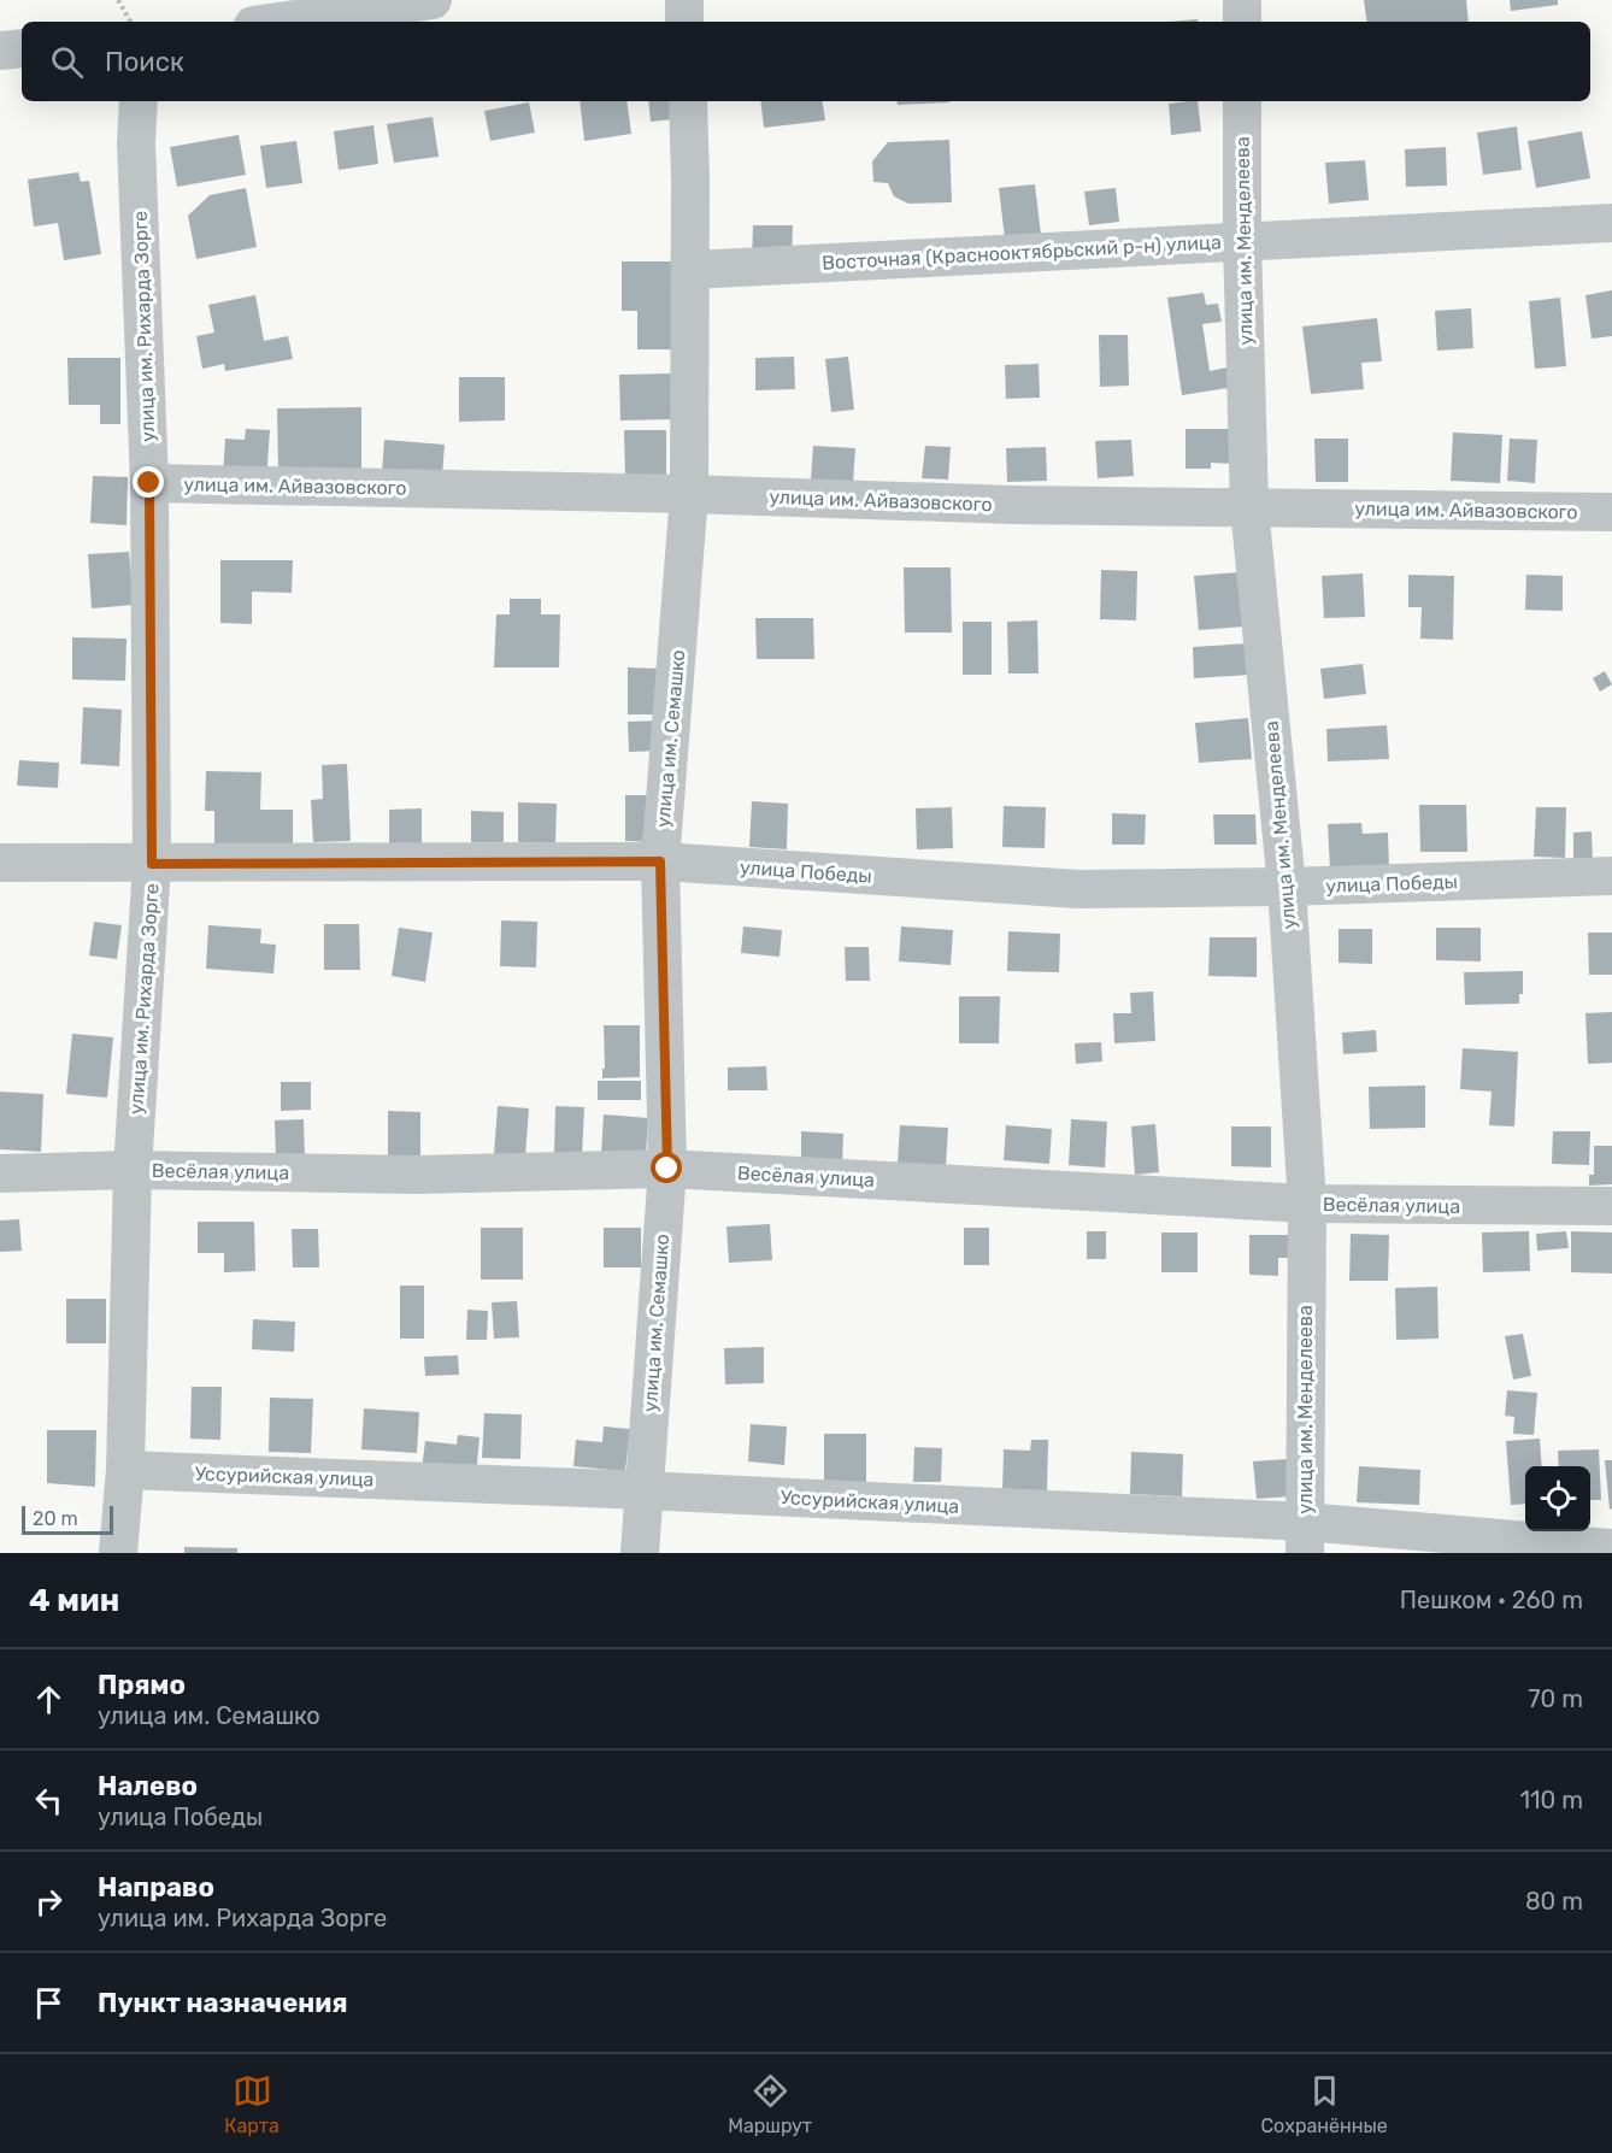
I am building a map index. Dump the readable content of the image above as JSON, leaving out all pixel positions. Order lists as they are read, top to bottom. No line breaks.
{"streets":{"street":["улица им. Менделеева","Восточная (Краснооктябрьский р-н) улица","улица им. Рихарда Зорге","улица им. Айвазовского","улица им. Семашко","улица Победы","Весёлая улица","Уссурийская улица"]},"crossings":[["улица им. Менделеева","Восточная (Краснооктябрьский р-н) улица"],["улица им. Менделеева","улица им. Айвазовского"],["улица им. Менделеева","улица Победы"],["улица им. Менделеева","Весёлая улица"],["улица им. Менделеева","Уссурийская улица"],["Восточная (Краснооктябрьский р-н) улица","улица им. Семашко"],["улица им. Рихарда Зорге","улица им. Айвазовского"],["улица им. Рихарда Зорге","улица Победы"],["улица им. Рихарда Зорге","Весёлая улица"],["улица им. Рихарда Зорге","Уссурийская улица"],["улица им. Айвазовского","улица им. Семашко"],["улица им. Семашко","улица Победы"],["улица им. Семашко","Весёлая улица"],["улица им. Семашко","Уссурийская улица"]],"scale_bar":"20 m","page":{"search":"Поиск","scale":"20 m","heading":["4 мин","Пешком · 260 m"],"list":[["Прямо","улица им. Семашко","70 m"],["Налево","улица Победы","110 m"],["Направо","улица им. Рихарда Зорге","80 m"],"Пункт назначения"],"nav":["Карта","Маршрут","Сохранённые"]}}
